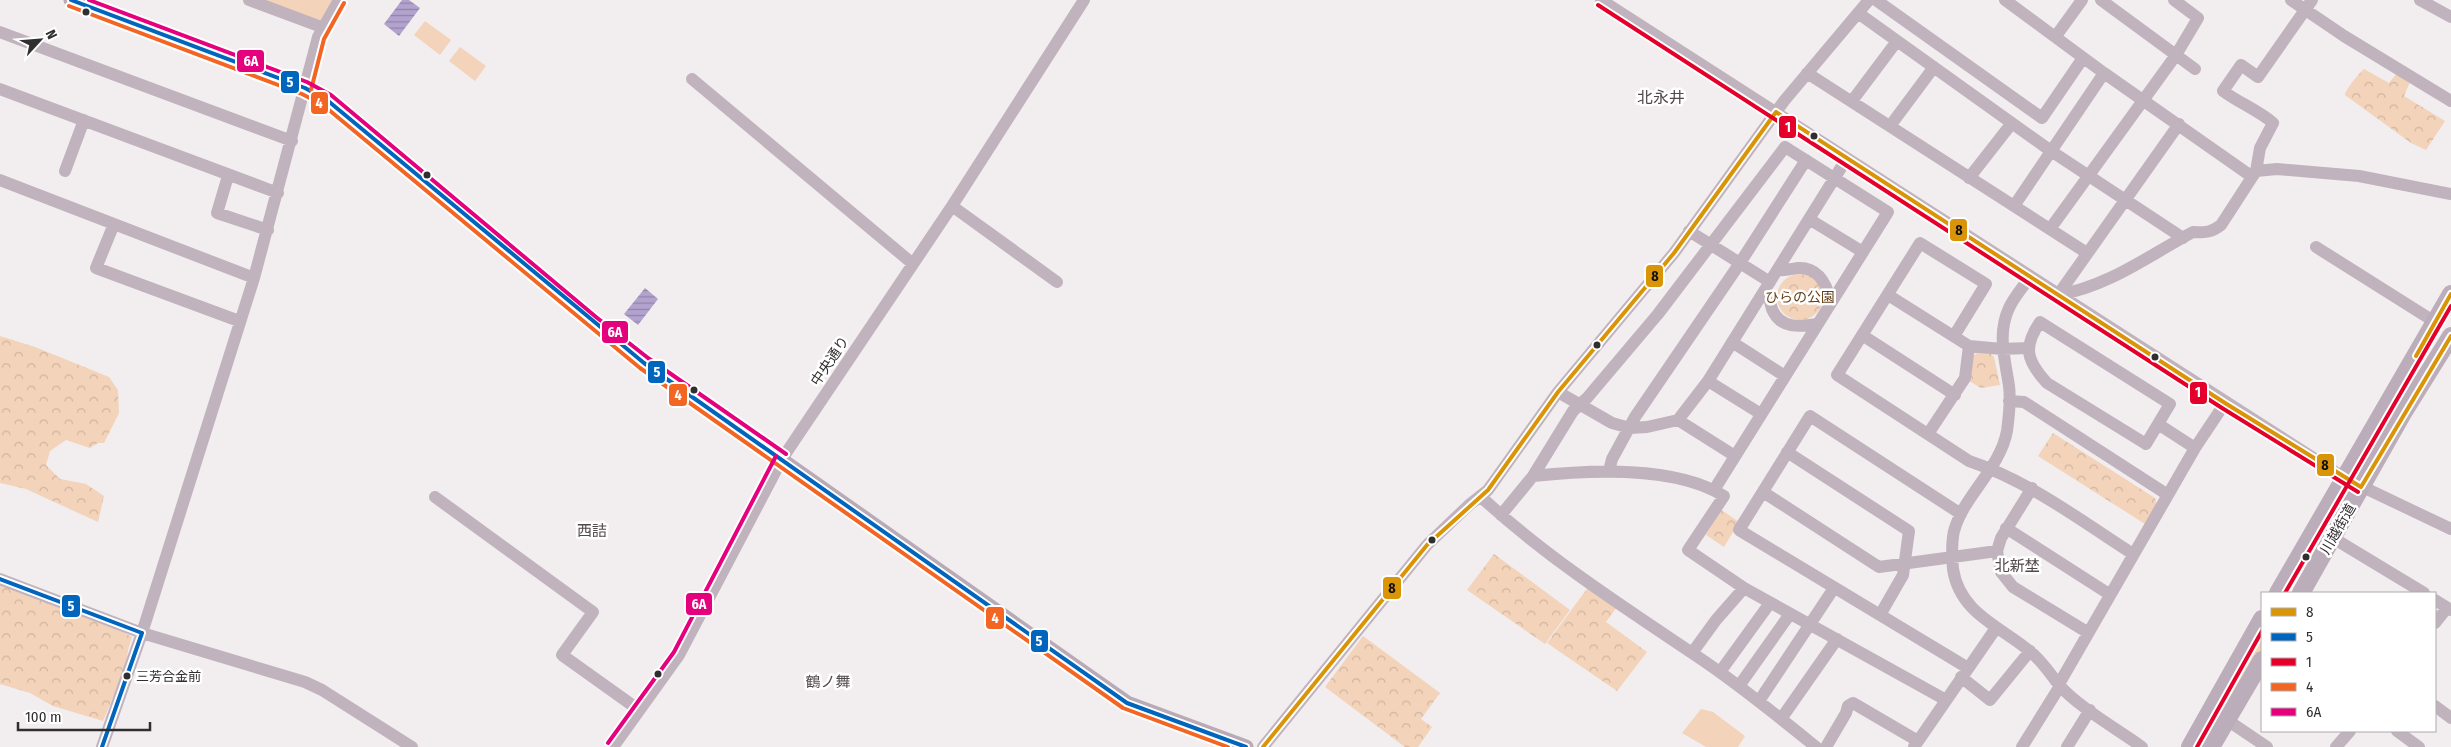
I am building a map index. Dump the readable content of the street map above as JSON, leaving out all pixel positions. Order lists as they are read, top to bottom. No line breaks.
{"streets":{"highway":["川越街道"],"street":["中央通り"]},"districts":["北永井","西詰","北新埜","鶴ノ舞"],"parks":["ひらの公園"],"places":["三芳合金前"],"lines":["transit line 5","transit line 6A","transit line 4","transit line 1","transit line 8"],"legend":["8","5","1","4","6A"],"scale_bar":"100 m","north":"top right"}
